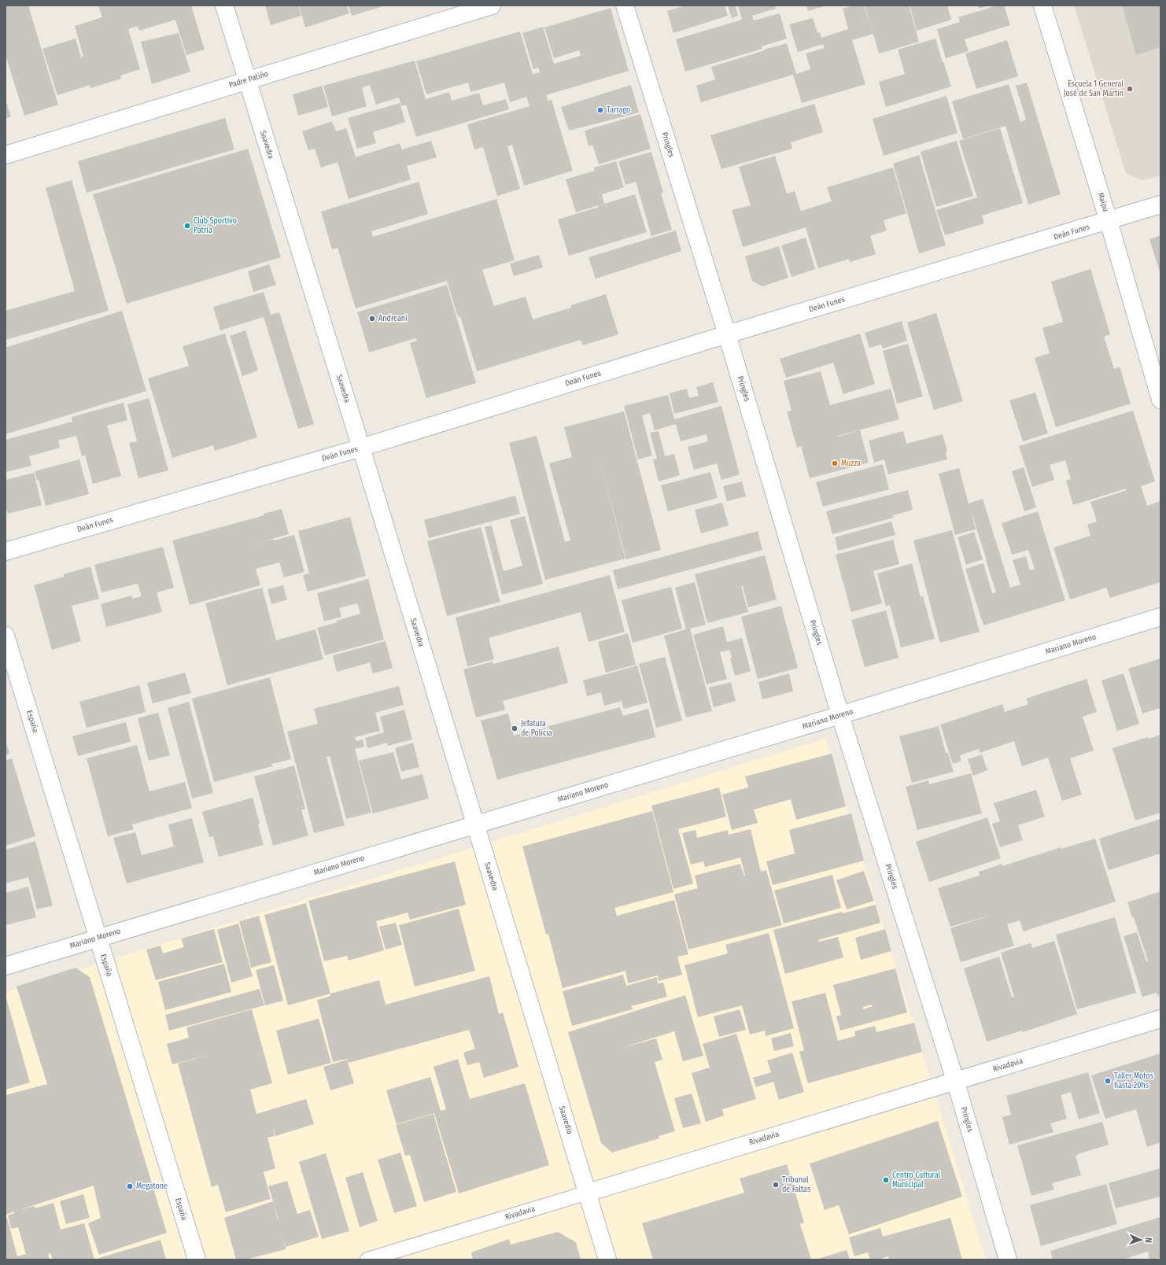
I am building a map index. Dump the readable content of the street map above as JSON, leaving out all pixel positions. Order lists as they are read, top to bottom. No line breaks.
{"streets":{"street":["Padre Patiño","Saavedra","Pringles","Maipú","Deán Funes","Mariano Moreno","España","Rivadavia"]},"crossings":[["Padre Patiño","Saavedra"],["Saavedra","Deán Funes"],["Saavedra","Mariano Moreno"],["Saavedra","Rivadavia"],["Pringles","Deán Funes"],["Pringles","Mariano Moreno"],["Pringles","Rivadavia"],["Maipú","Deán Funes"],["Mariano Moreno","España"]],"places":["Escuela 1 General José de San Martín","Tarrago","Club Sportivo Patria","Andreani","Muzza","Jefatura de Policía","Taller Motos hasta 20hs","Centro Cultural Municipal","Tribunal de Faltas","Megatone"],"north":"right"}
